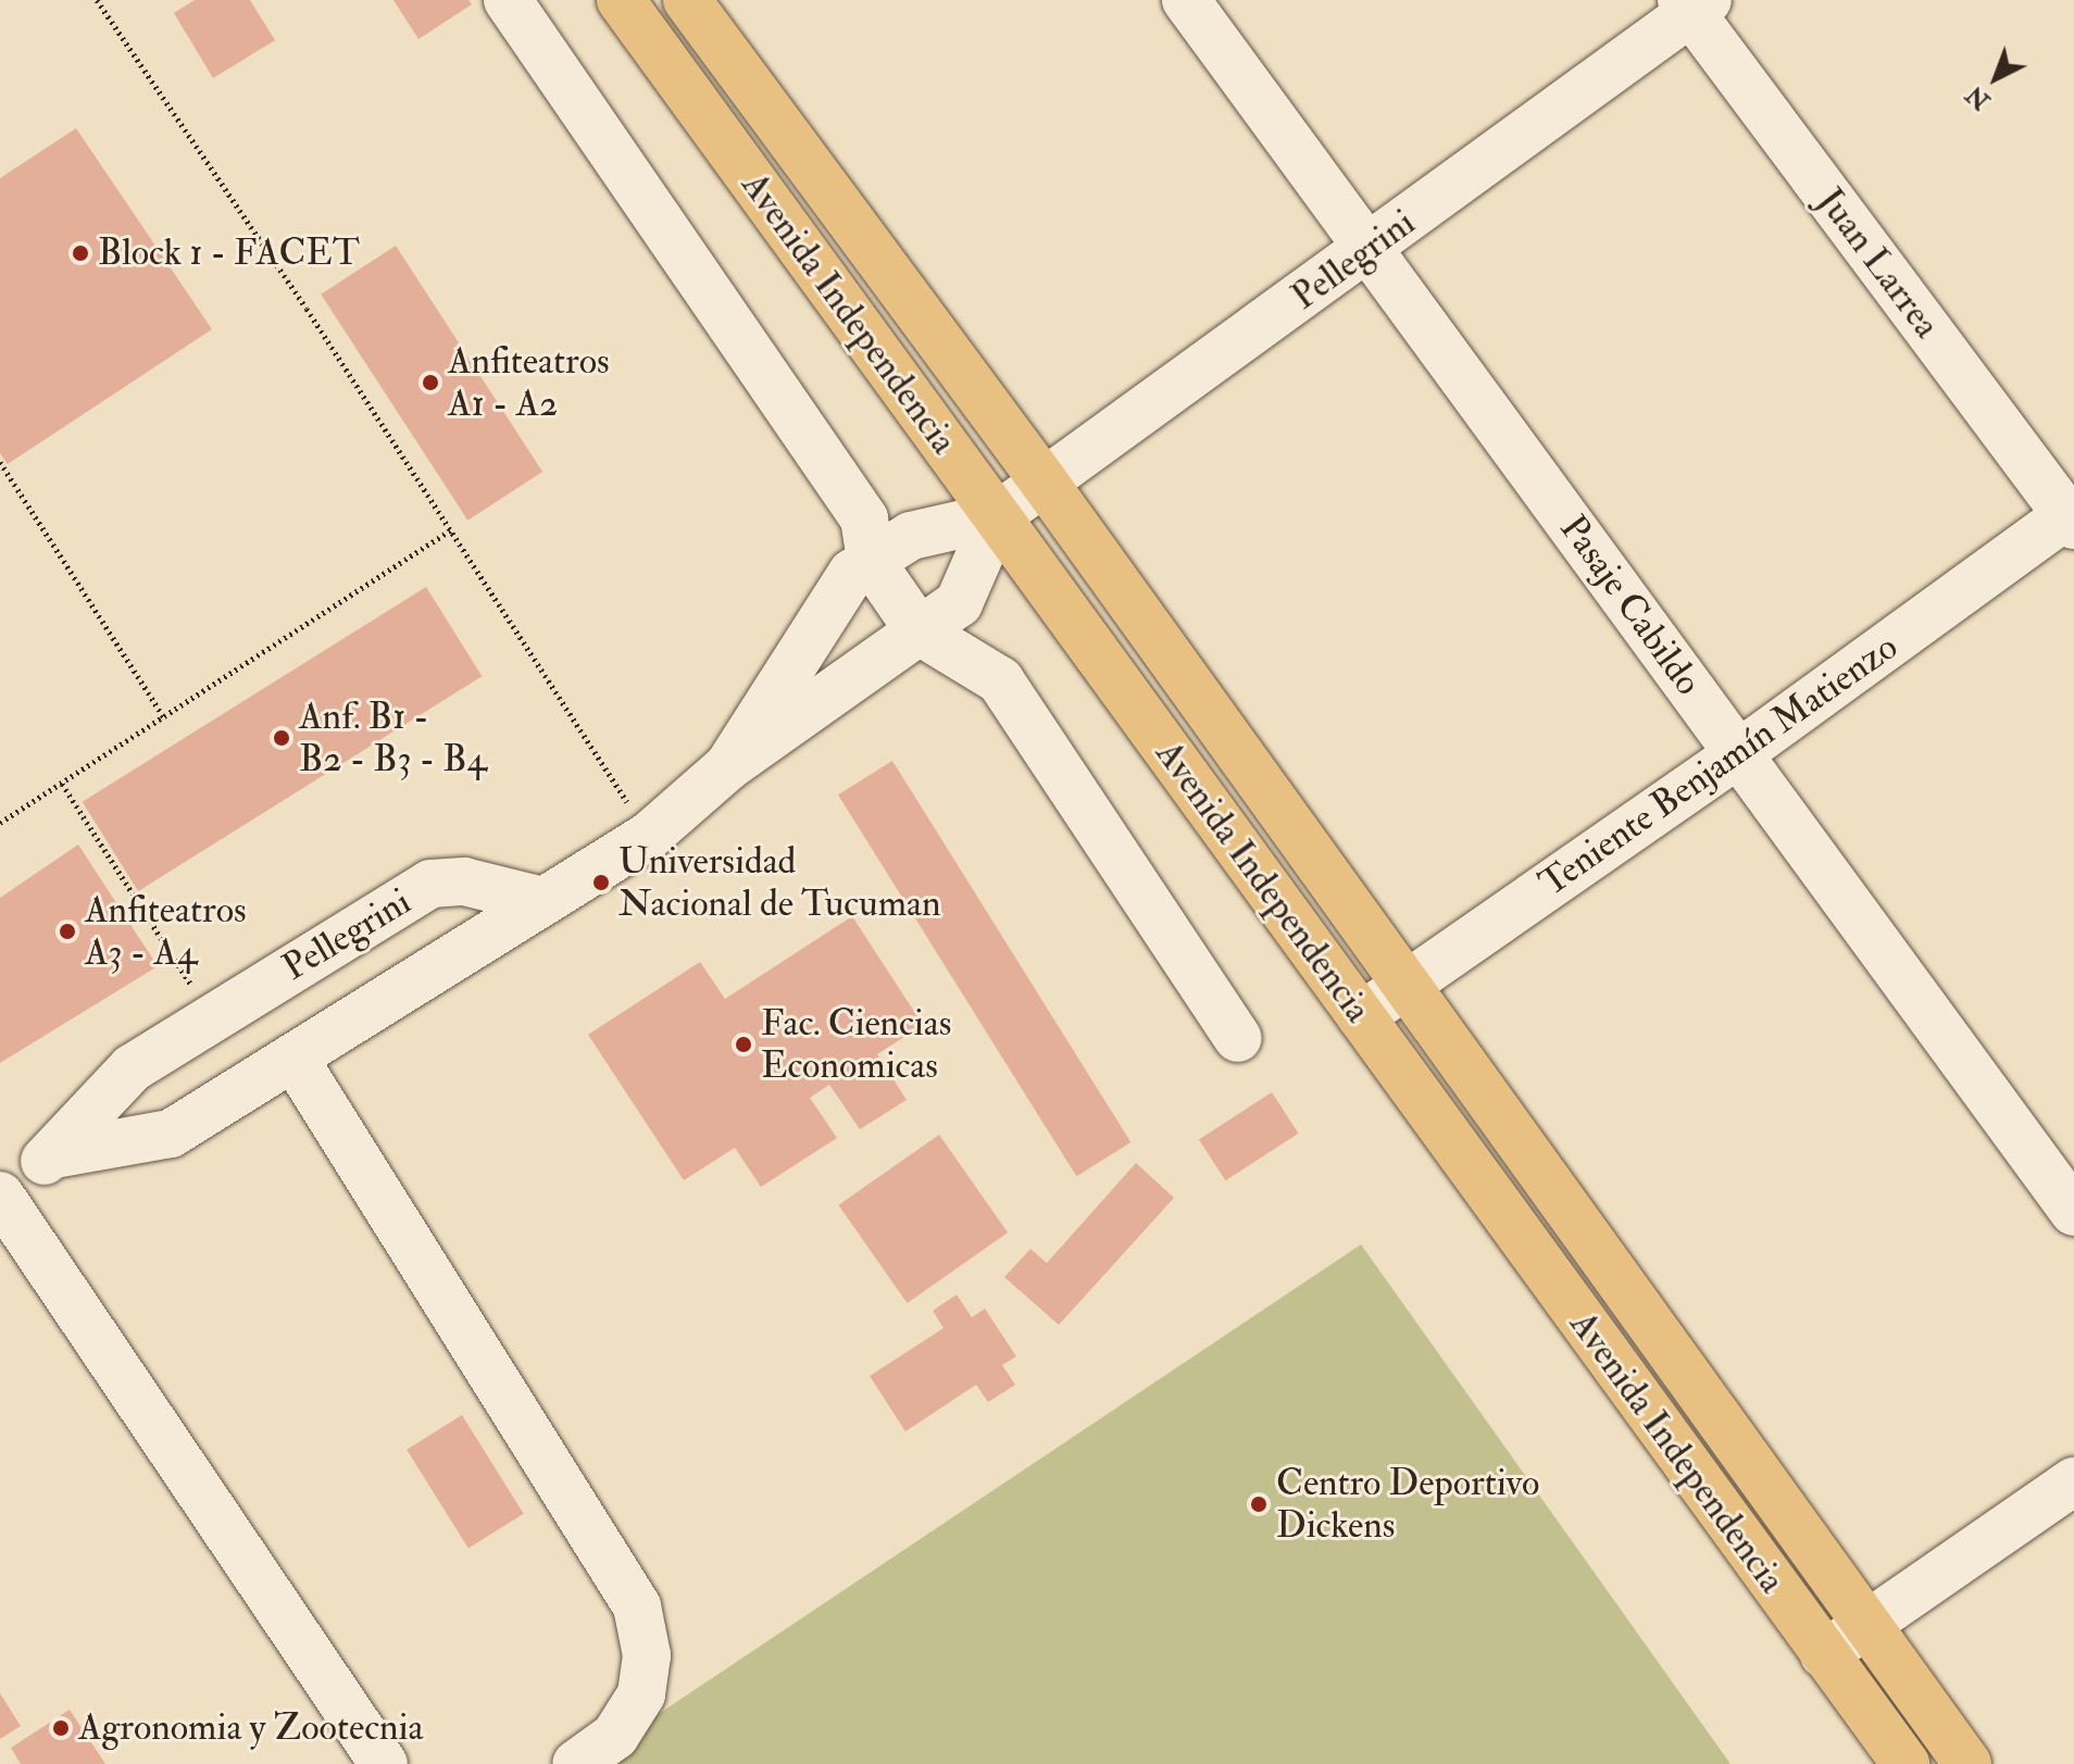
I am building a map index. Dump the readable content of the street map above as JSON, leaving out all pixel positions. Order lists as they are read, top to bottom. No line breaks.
{"streets":{"main road":["Avenida Independencia"],"street":["Pellegrini","Juan Larrea","Pasaje Cabildo","Teniente Benjamín Matienzo"]},"crossings":[["Pellegrini","Juan Larrea"],["Pellegrini","Avenida Independencia"],["Pellegrini","Pasaje Cabildo"],["Juan Larrea","Teniente Benjamín Matienzo"],["Avenida Independencia","Teniente Benjamín Matienzo"],["Pasaje Cabildo","Teniente Benjamín Matienzo"]],"places":["Block 1 - FACET","Anfiteatros A1 - A2","Anf. B1 - B2 - B3 - B4","Universidad Nacional de Tucuman","Anfiteatros A3 - A4","Fac. Ciencias Economicas","Centro Deportivo Dickens","Agronomia y Zootecnia"],"north":"bottom left"}
